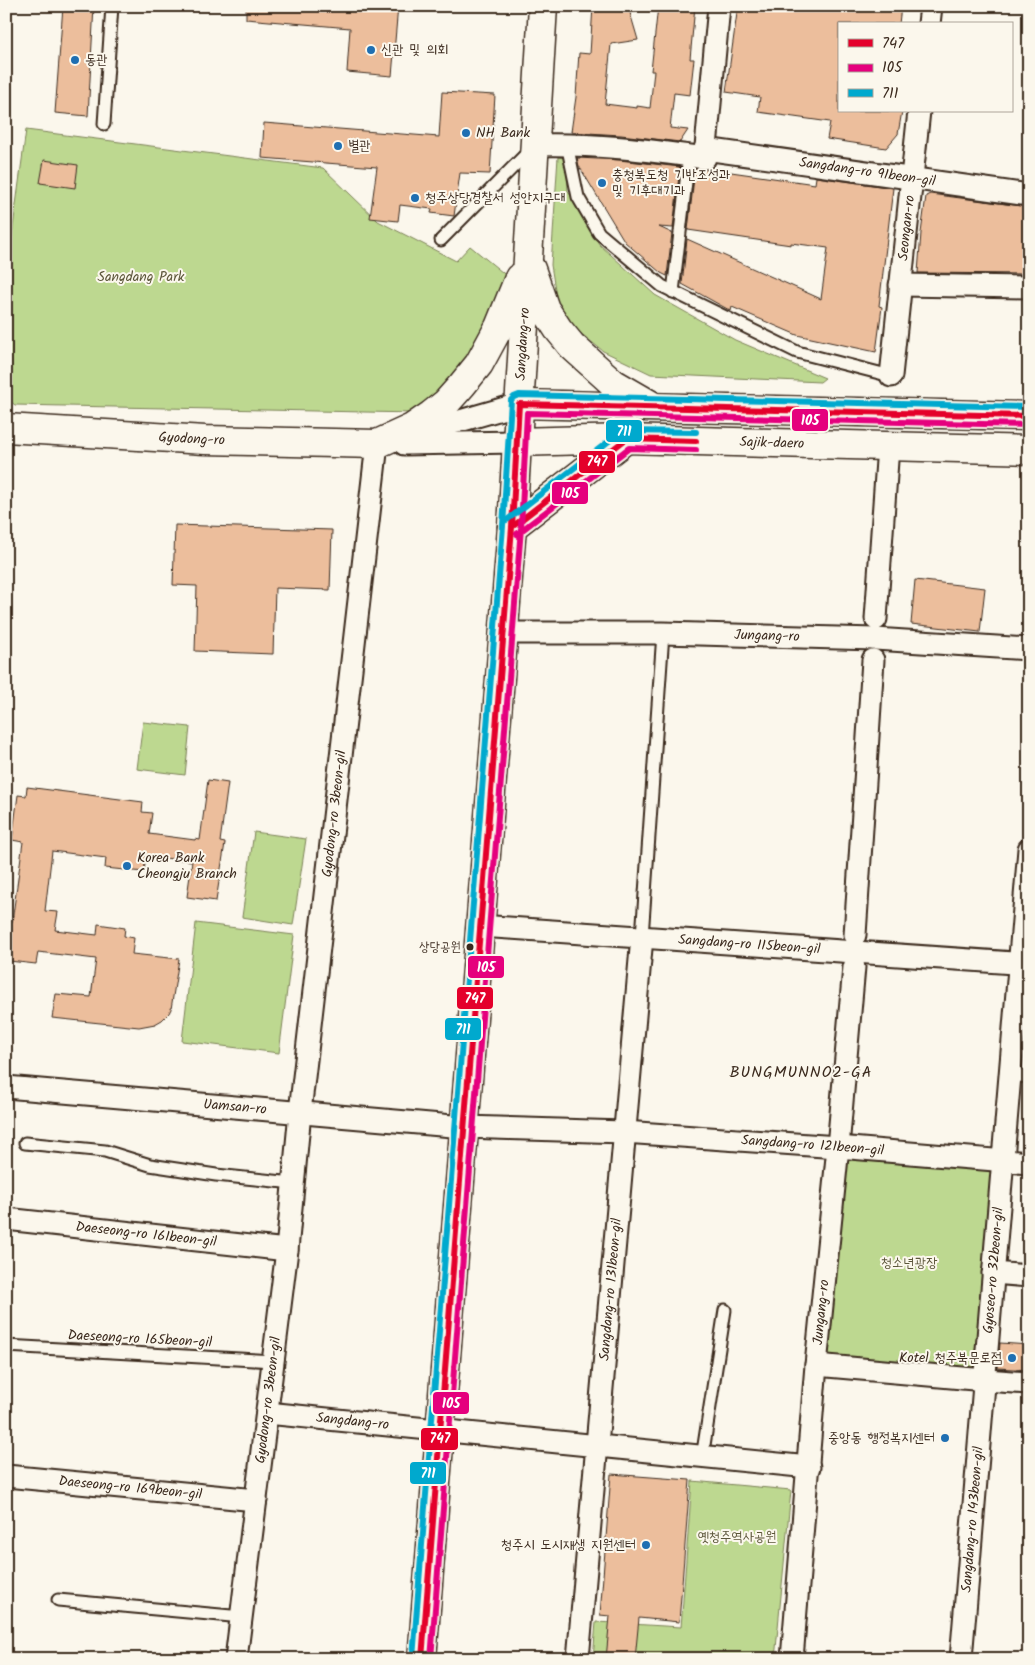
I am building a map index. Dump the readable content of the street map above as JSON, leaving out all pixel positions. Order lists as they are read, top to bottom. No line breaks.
{"streets":{"main road":["Sangdang-ro","Gyodong-ro","Sajik-daero"],"street":["Sangdang-ro 91beon-gil","Seongan-ro","Jungang-ro","Gyodong-ro 3beon-gil","Sangdang-ro 115beon-gil","Uamsan-ro","Sangdang-ro 121beon-gil","Daeseong-ro 161beon-gil","Gyoseo-ro 32beon-gil","Sangdang-ro 131beon-gil","Daeseong-ro 169beon-gil","Sangdang-ro 143beon-gil"],"lane":["Daeseong-ro 165beon-gil"]},"crossings":[["Sangdang-ro 91beon-gil","Seongan-ro"],["Sangdang-ro 91beon-gil","Sangdang-ro"],["Sangdang-ro","Gyodong-ro"],["Sangdang-ro","Sajik-daero"],["Sangdang-ro","Jungang-ro"],["Sangdang-ro","Gyodong-ro 3beon-gil"],["Sangdang-ro","Sangdang-ro 115beon-gil"],["Sangdang-ro","Uamsan-ro"],["Sangdang-ro","Sangdang-ro 121beon-gil"],["Gyodong-ro","Sajik-daero"],["Gyodong-ro","Gyodong-ro 3beon-gil"],["Jungang-ro","Sangdang-ro 121beon-gil"],["Gyodong-ro 3beon-gil","Uamsan-ro"],["Gyodong-ro 3beon-gil","Daeseong-ro 161beon-gil"],["Gyodong-ro 3beon-gil","Daeseong-ro 165beon-gil"],["Gyodong-ro 3beon-gil","Daeseong-ro 169beon-gil"],["Uamsan-ro","Sangdang-ro 121beon-gil"],["Sangdang-ro 121beon-gil","Gyoseo-ro 32beon-gil"],["Sangdang-ro 121beon-gil","Sangdang-ro 131beon-gil"],["Gyoseo-ro 32beon-gil","Sangdang-ro 143beon-gil"]],"districts":["BUNGMUNNO2-GA"],"parks":["Sangdang Park","청소년광장","옛청주역사공원"],"places":["신관 및 의회","동관","NH Bank","별관","충청북도청 기반조성과 및 기후대기과","청주상당경찰서 성안지구대","Korea Bank Cheongju Branch","상당공원","Kotel 청주북문로점","중앙동 행정복지센터","청주시 도시재생 지원센터"],"lines":["transit line 711","transit line 747","transit line 105"],"legend":["747","105","711"]}
